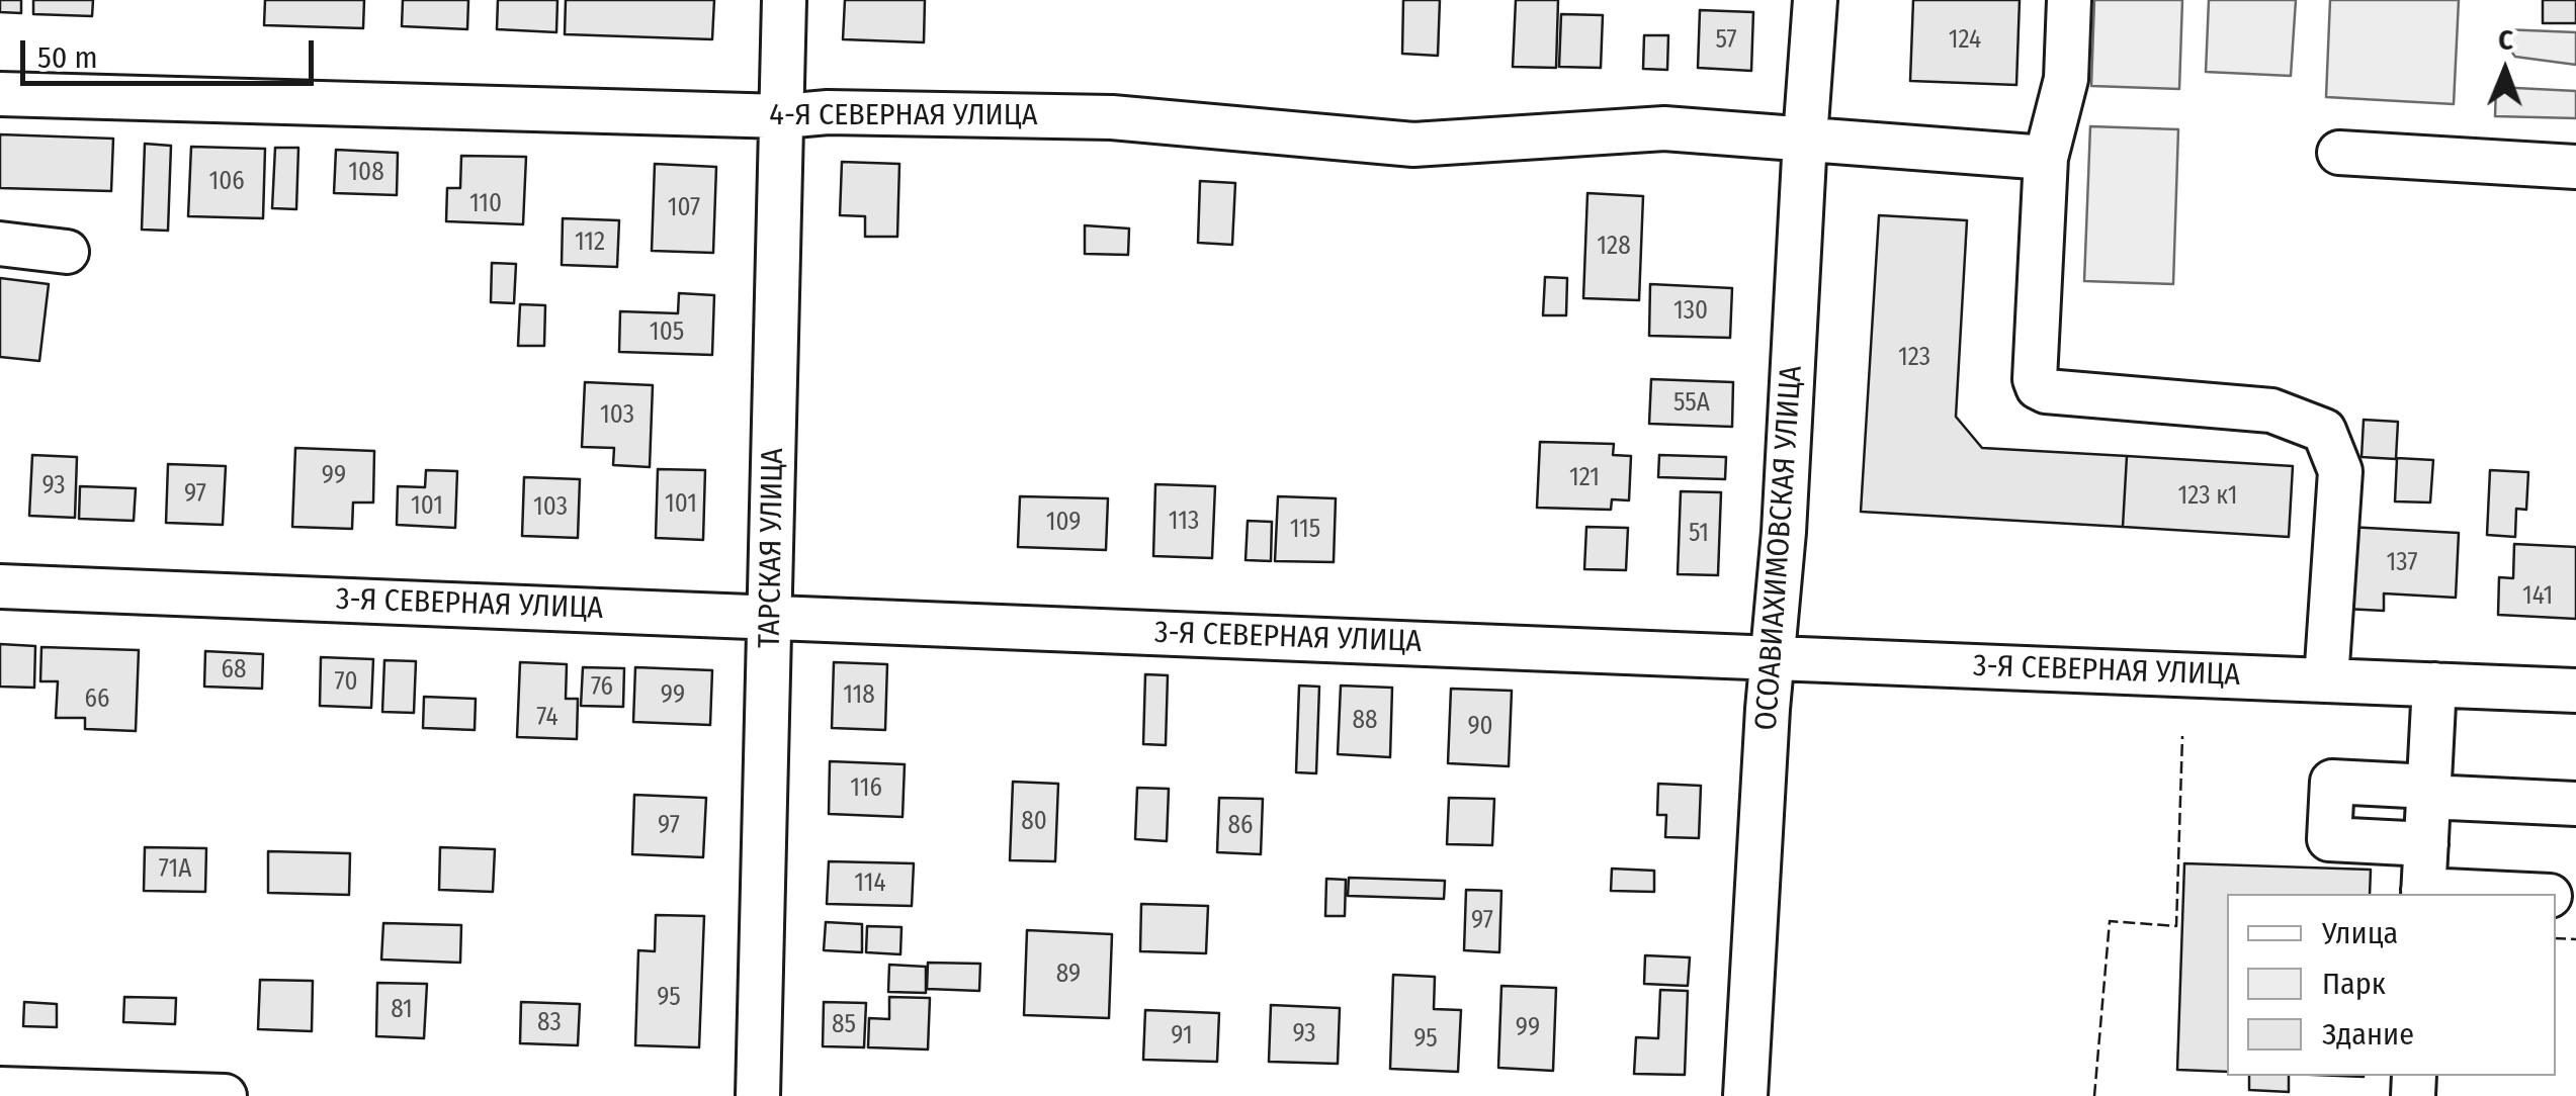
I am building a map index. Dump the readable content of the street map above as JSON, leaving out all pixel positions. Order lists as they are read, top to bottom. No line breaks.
{"streets":{"street":["4-Я СЕВЕРНАЯ УЛИЦА","ТАРСКАЯ УЛИЦА","ОСОАВИАХИМОВСКАЯ УЛИЦА","3-Я СЕВЕРНАЯ УЛИЦА"]},"crossings":[["4-Я СЕВЕРНАЯ УЛИЦА","ТАРСКАЯ УЛИЦА"],["4-Я СЕВЕРНАЯ УЛИЦА","ОСОАВИАХИМОВСКАЯ УЛИЦА"],["ТАРСКАЯ УЛИЦА","3-Я СЕВЕРНАЯ УЛИЦА"],["ОСОАВИАХИМОВСКАЯ УЛИЦА","3-Я СЕВЕРНАЯ УЛИЦА"]],"house_numbers":["57","124","108","106","110","107","112","128","130","105","123","55А","103","99","121","93","97","123 к1","101","101","103","113","109","115","51","137","141","68","70","76","99","118","66","74","88","90","116","80","97","86","71А","114","97","89","95","81","83","85","99","93","91","95"],"legend":["Улица","Парк","Здание"],"scale_bar":"50 m","north":"top"}
